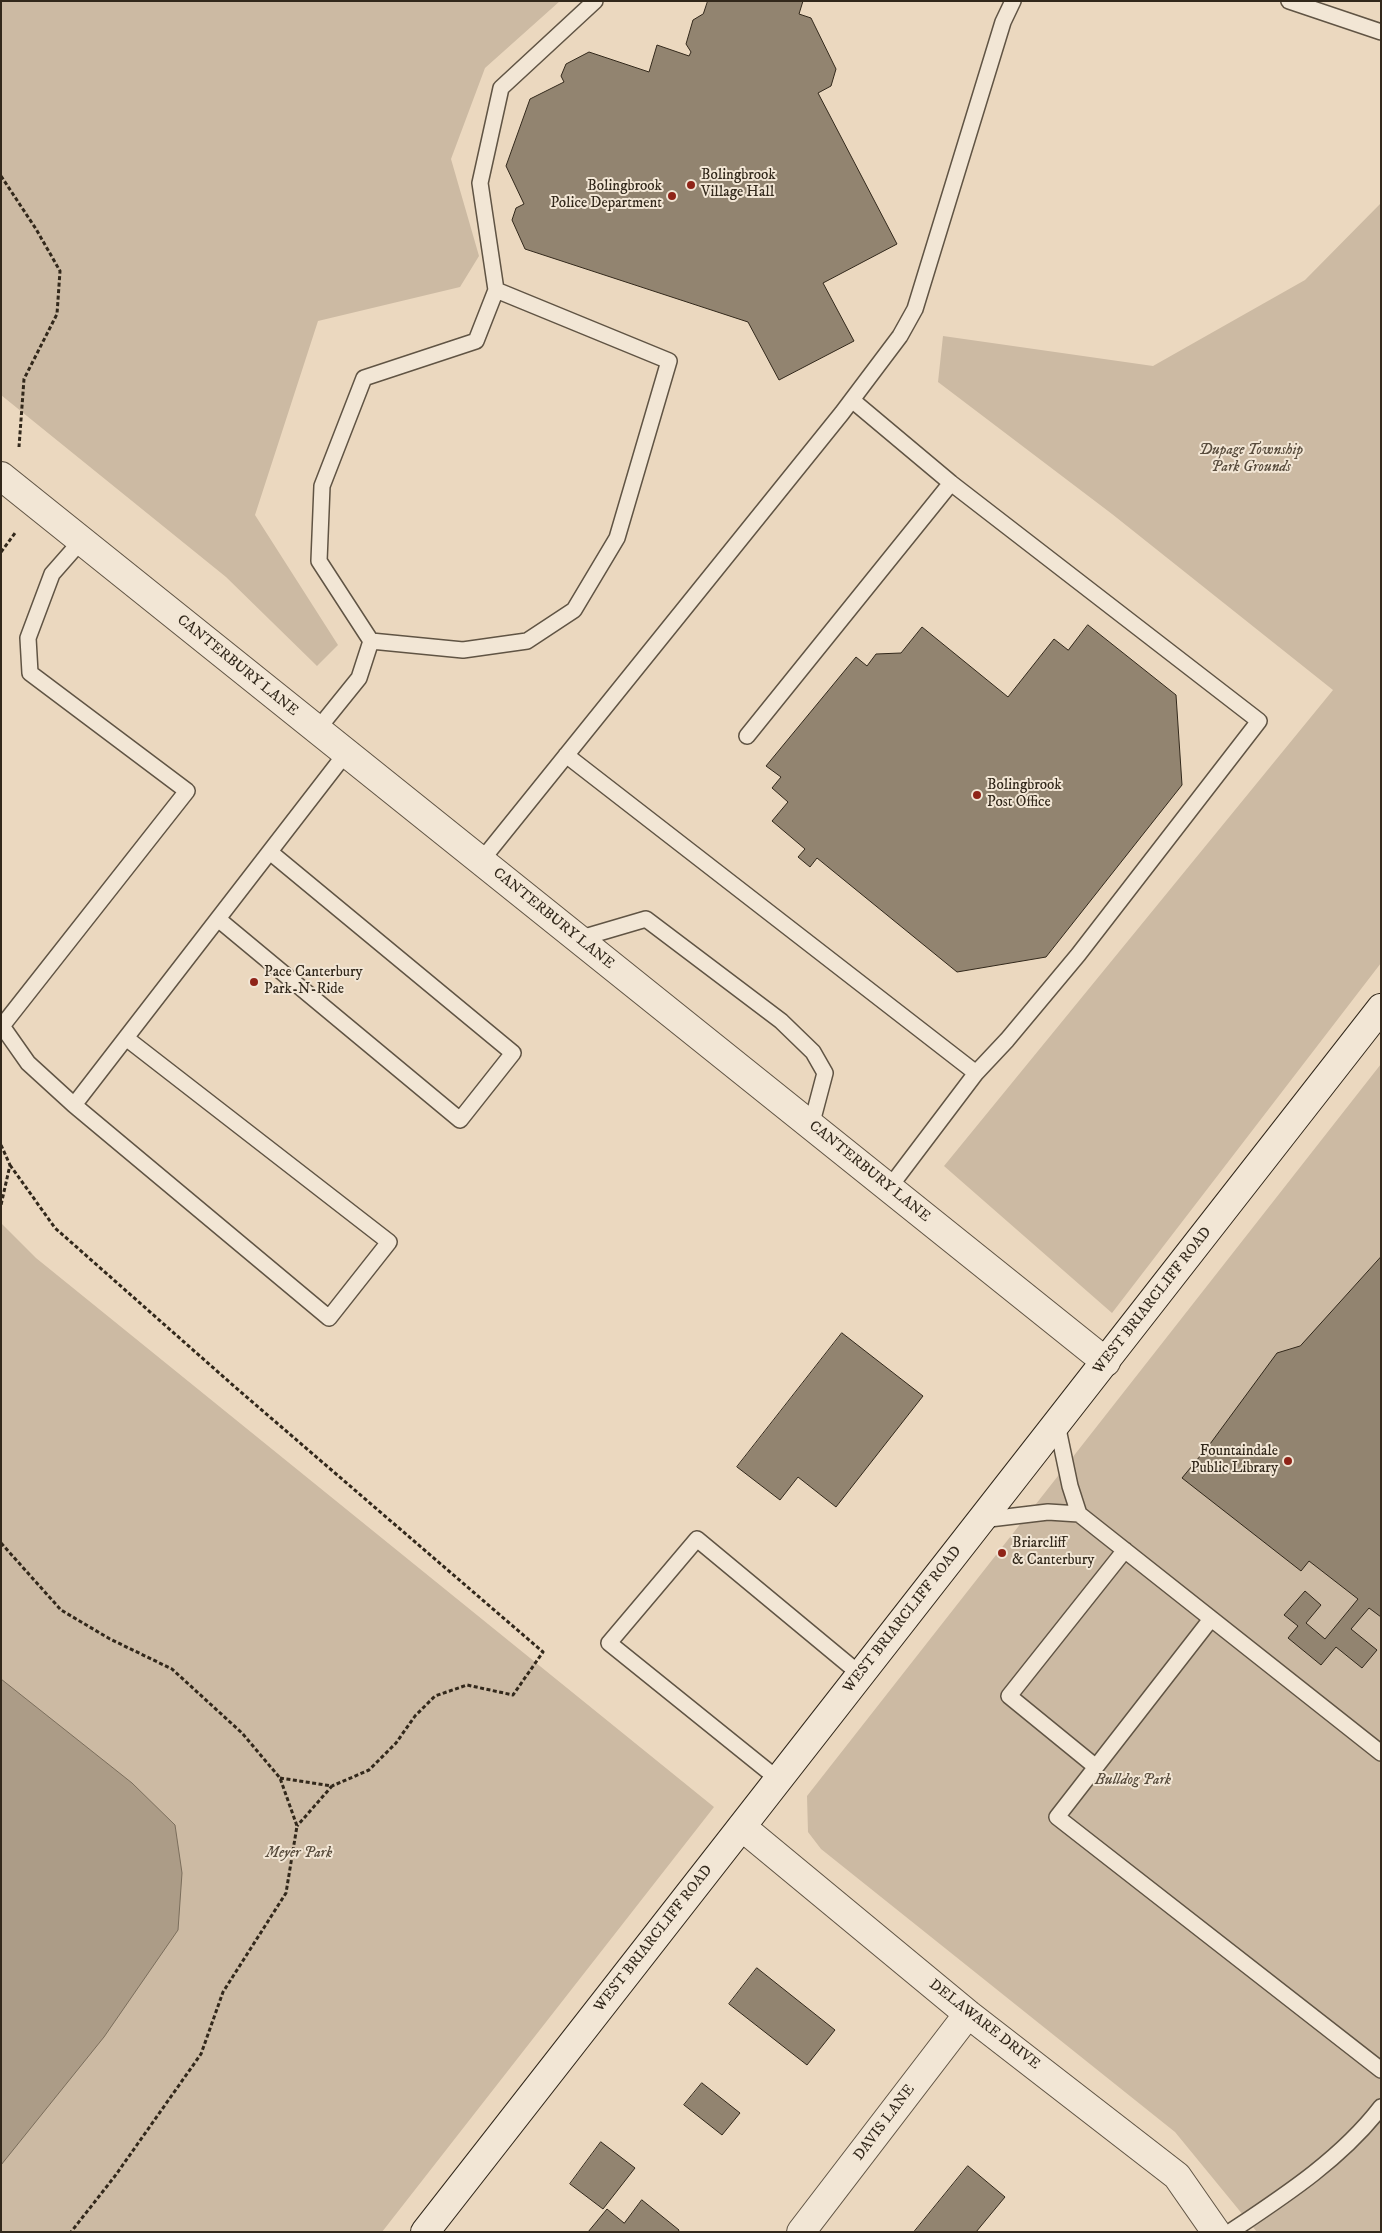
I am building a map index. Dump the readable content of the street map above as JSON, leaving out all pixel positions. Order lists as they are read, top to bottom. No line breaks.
{"streets":{"street":["CANTERBURY LANE","WEST BRIARCLIFF ROAD","DELAWARE DRIVE","DAVIS LANE"]},"crossings":[["CANTERBURY LANE","WEST BRIARCLIFF ROAD"],["WEST BRIARCLIFF ROAD","DELAWARE DRIVE"],["DELAWARE DRIVE","DAVIS LANE"]],"parks":["Dupage Township Park Grounds","Bulldog Park","Meyer Park"],"places":["Bolingbrook Village Hall","Bolingbrook Police Department","Bolingbrook Post Office","Pace Canterbury Park-N-Ride","Fountaindale Public Library","Briarcliff & Canterbury"]}
